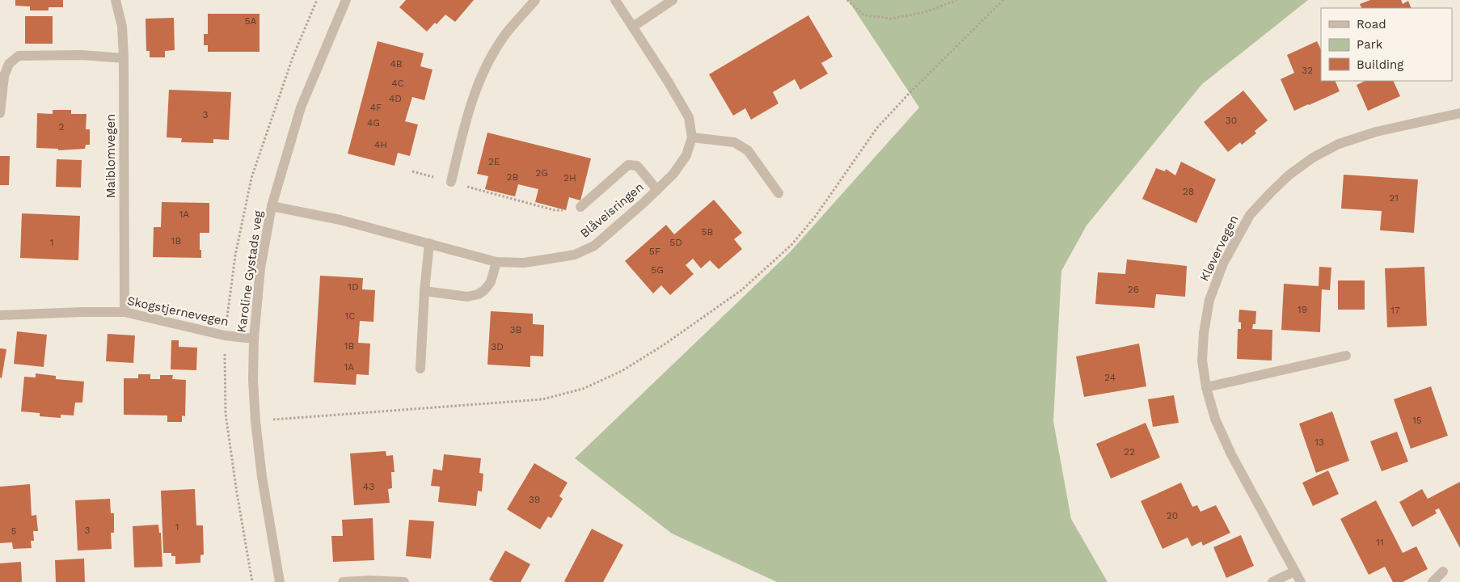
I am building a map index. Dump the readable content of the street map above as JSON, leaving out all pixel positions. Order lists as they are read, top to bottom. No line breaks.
{"streets":{"street":["Maiblomvegen","Blåveisringen","Kløvervegen","Karoline Gystads veg","Skogstjernevegen"]},"crossings":[["Maiblomvegen","Skogstjernevegen"],["Blåveisringen","Karoline Gystads veg"],["Karoline Gystads veg","Skogstjernevegen"]],"house_numbers":["5A","4B","32","4C","4D","4F","3","30","4G","2","4H","2E","2G","2B","2H","28","21","1A","5B","1B","1","5D","5F","5G","1D","26","19","17","1C","3B","1B","3D","1A","24","15","13","22","43","39","20","1","3","5","11"],"legend":["Road","Park","Building"]}
